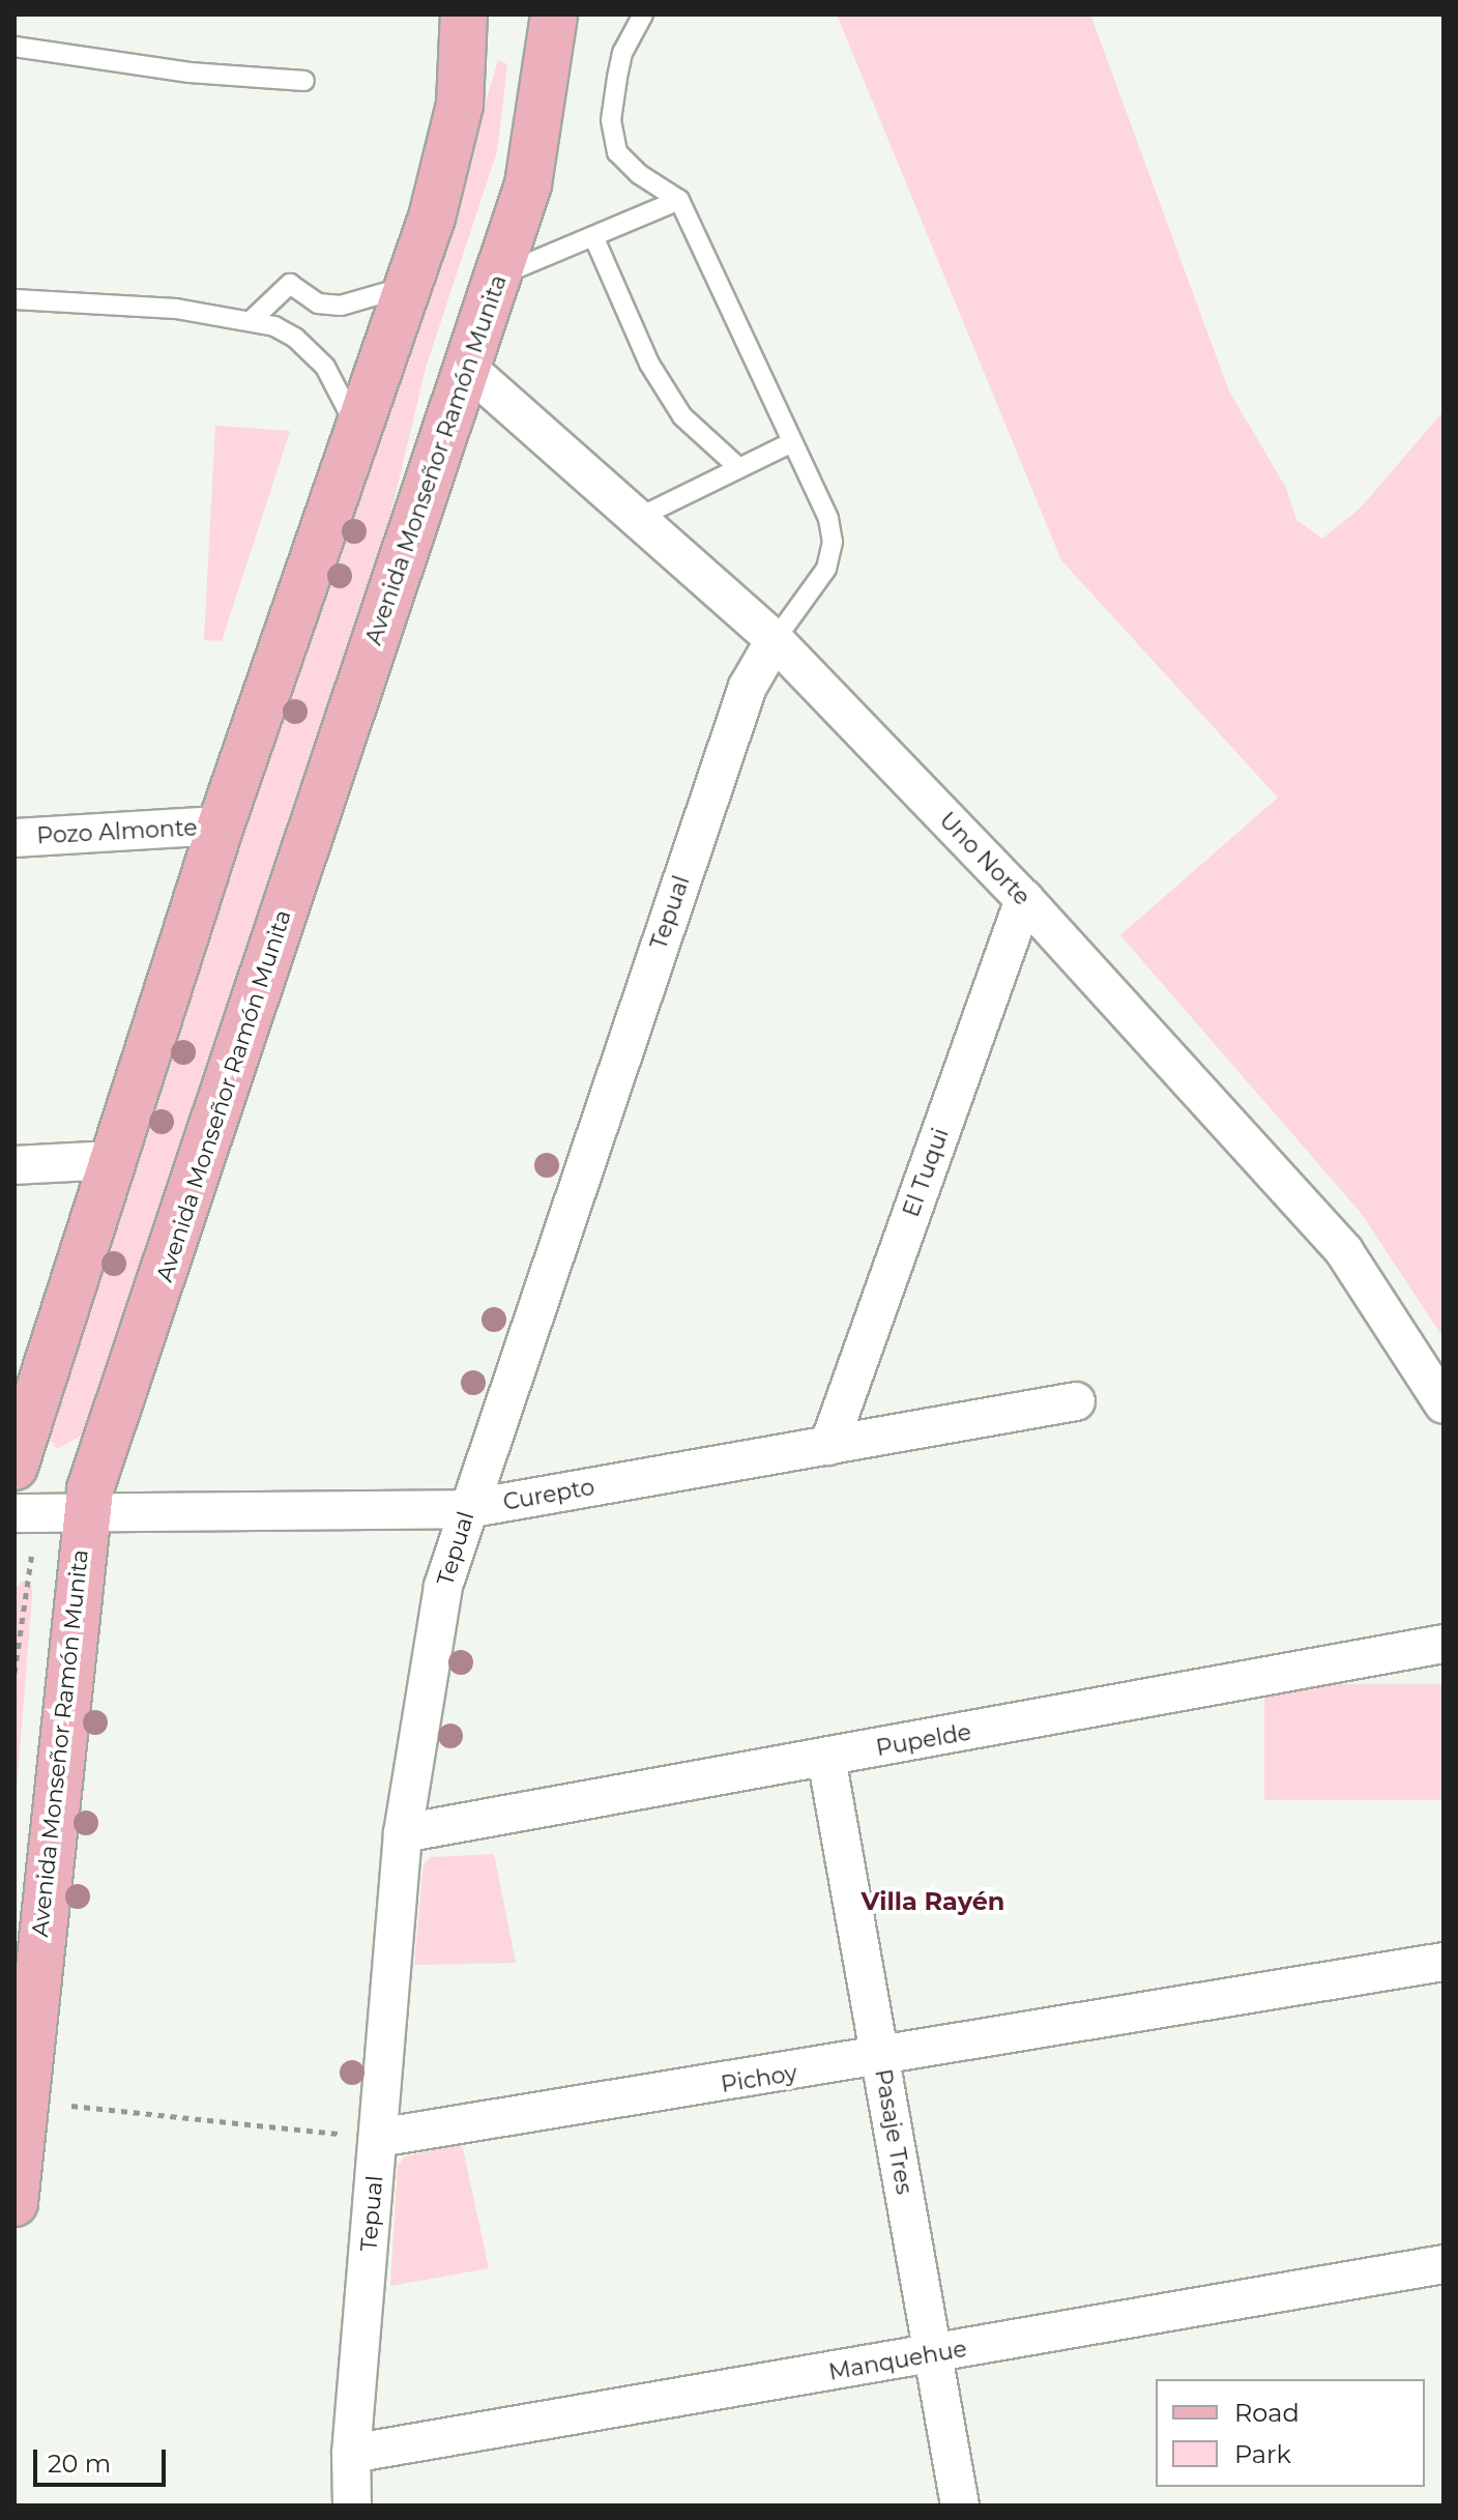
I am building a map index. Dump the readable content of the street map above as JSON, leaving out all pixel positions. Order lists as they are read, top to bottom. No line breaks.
{"streets":{"main road":["Avenida Monseñor Ramón Munita"],"street":["Pozo Almonte","Uno Norte","Tepual","El Tuqui","Curepto","Pupelde","Pichoy","Pasaje Tres","Manquehue"]},"crossings":[["Avenida Monseñor Ramón Munita","Uno Norte"],["Avenida Monseñor Ramón Munita","Curepto"],["Uno Norte","Tepual"],["Uno Norte","El Tuqui"],["Tepual","Curepto"],["Tepual","Pupelde"],["Tepual","Pichoy"],["Tepual","Manquehue"],["El Tuqui","Curepto"],["Pupelde","Pasaje Tres"],["Pichoy","Pasaje Tres"],["Pasaje Tres","Manquehue"]],"districts":["Villa Rayén"],"legend":["Road","Park"],"scale_bar":"20 m"}
